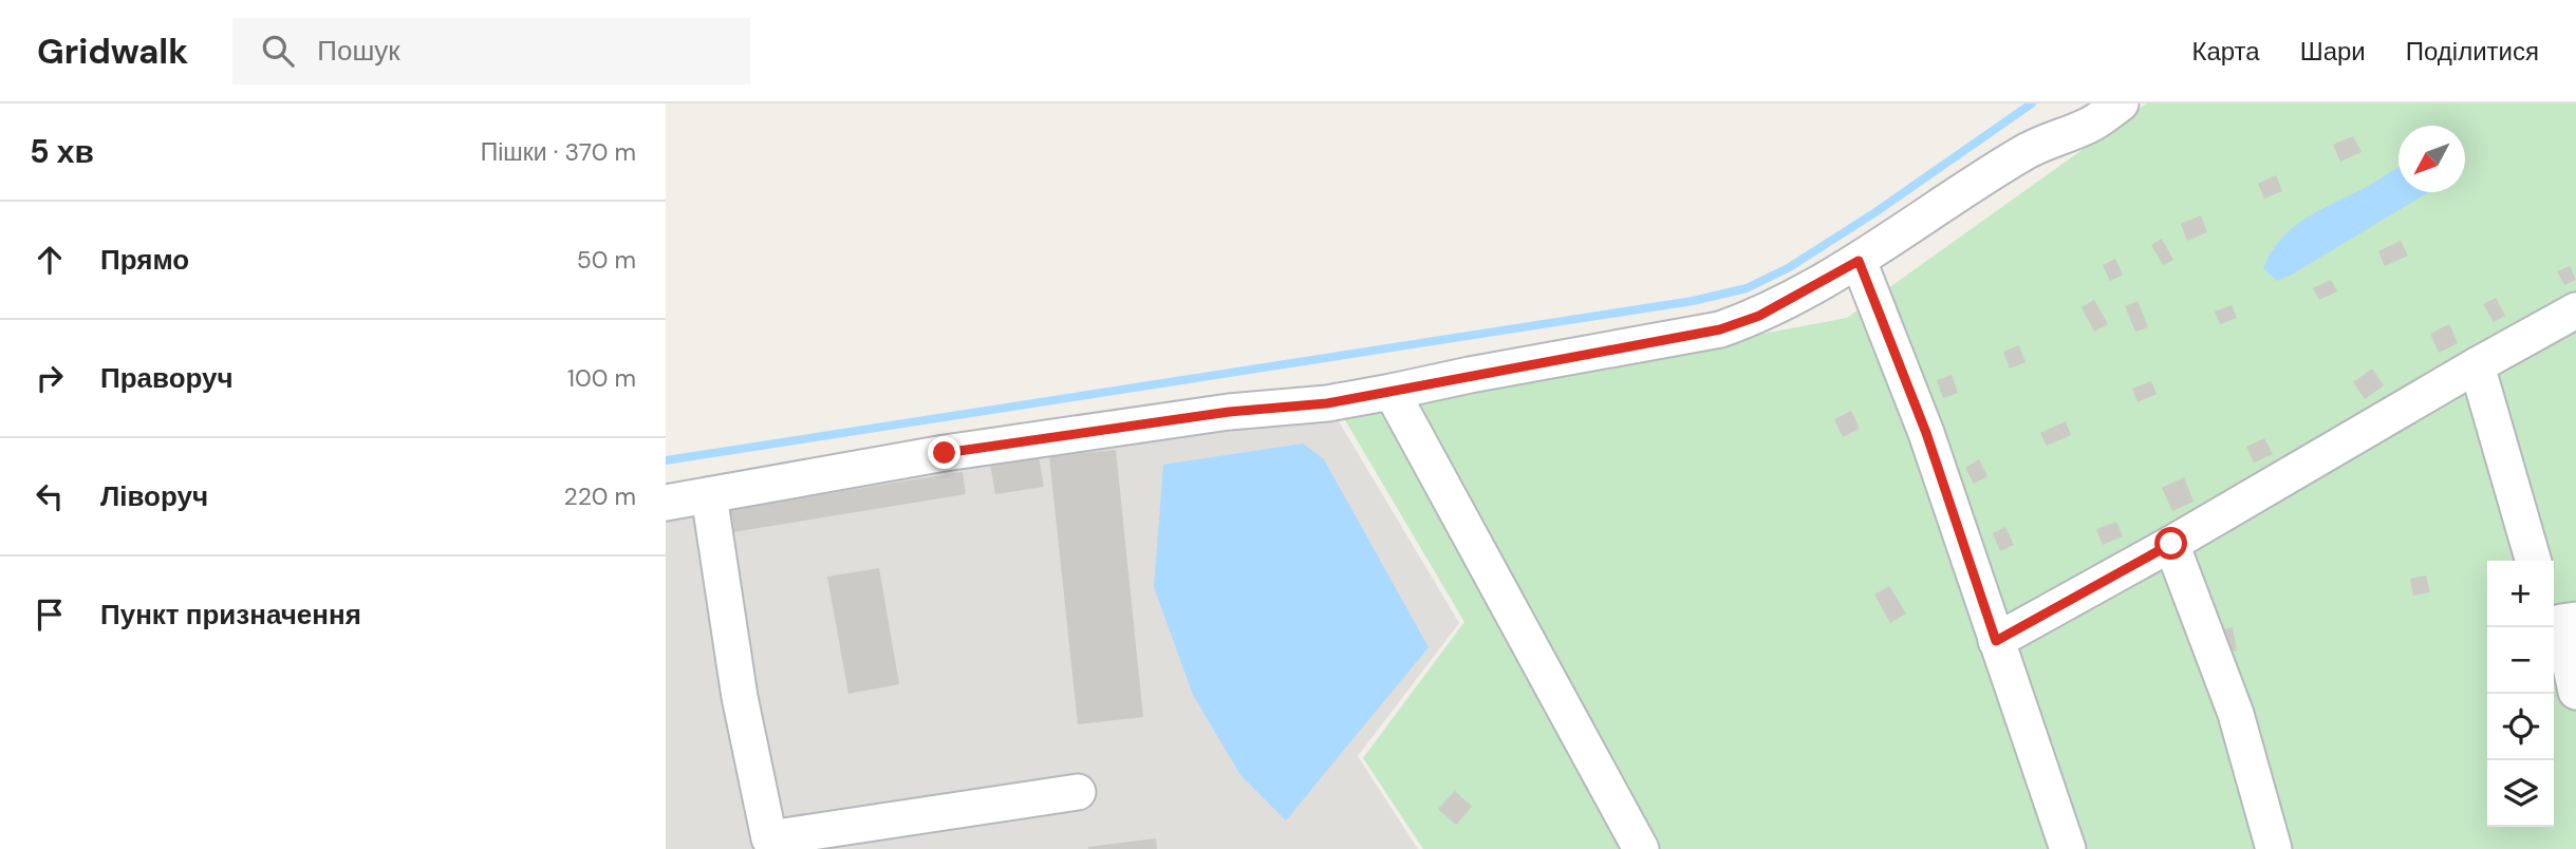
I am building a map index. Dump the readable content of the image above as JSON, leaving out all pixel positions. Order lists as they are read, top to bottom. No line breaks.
{"north":"bottom left","page":{"header":"Gridwalk","search":"Пошук","nav":["Карта","Шари","Поділитися"],"heading":["5 хв","Пішки · 370 m"],"list":[["Прямо","50 m"],["Праворуч","100 m"],["Ліворуч","220 m"],"Пункт призначення"],"map_buttons":["+","−"]}}
